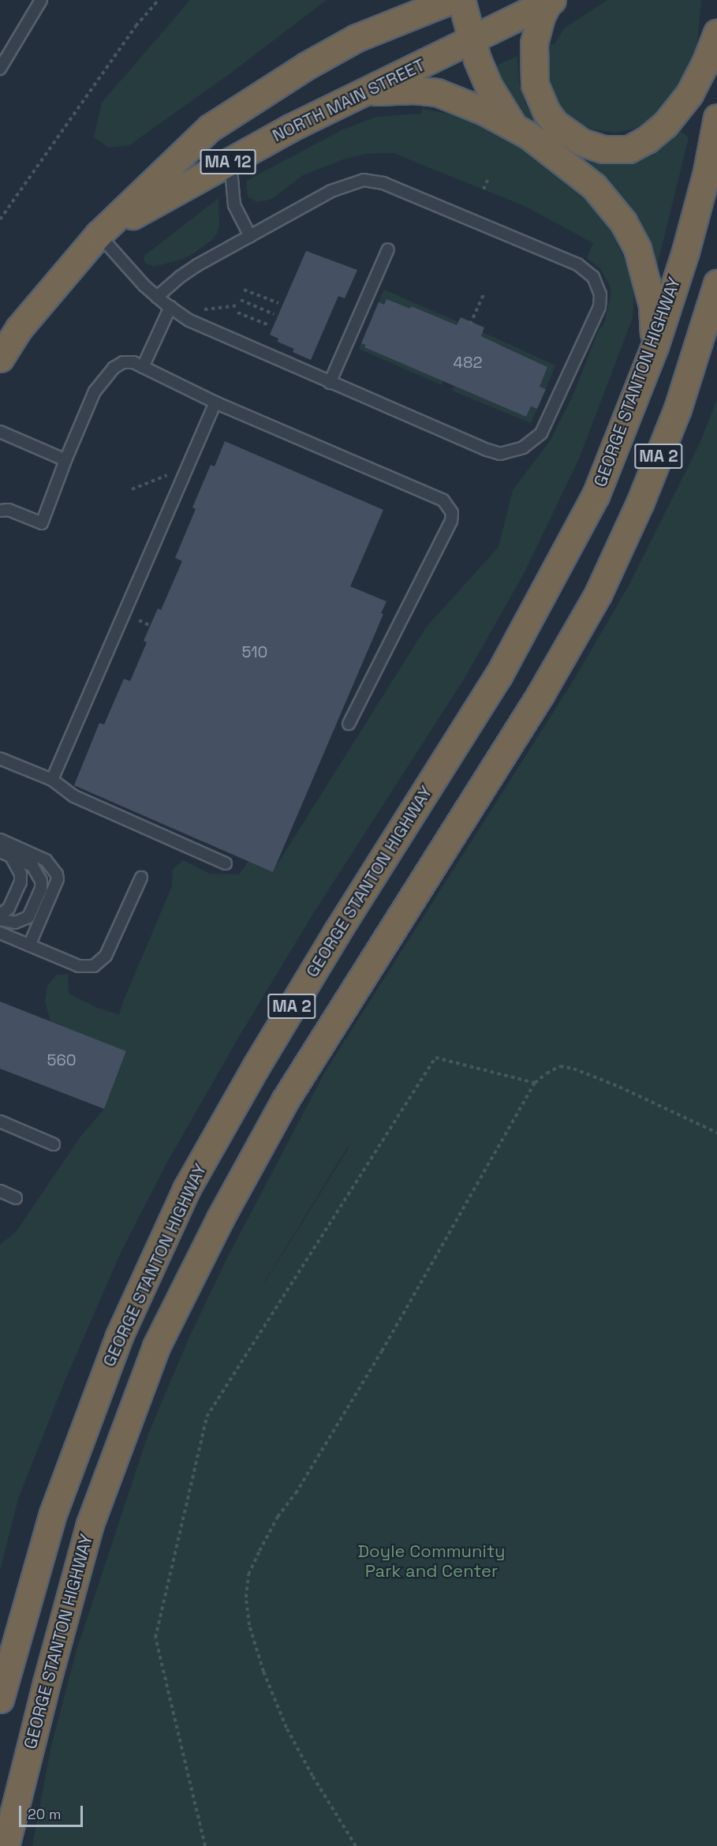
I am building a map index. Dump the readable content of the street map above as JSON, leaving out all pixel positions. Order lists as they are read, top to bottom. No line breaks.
{"streets":{"highway":["NORTH MAIN STREET","MA 12","GEORGE STANTON HIGHWAY","MA 2"]},"parks":["Doyle Community Park and Center"],"house_numbers":["482","510","560"],"scale_bar":"20 m"}
